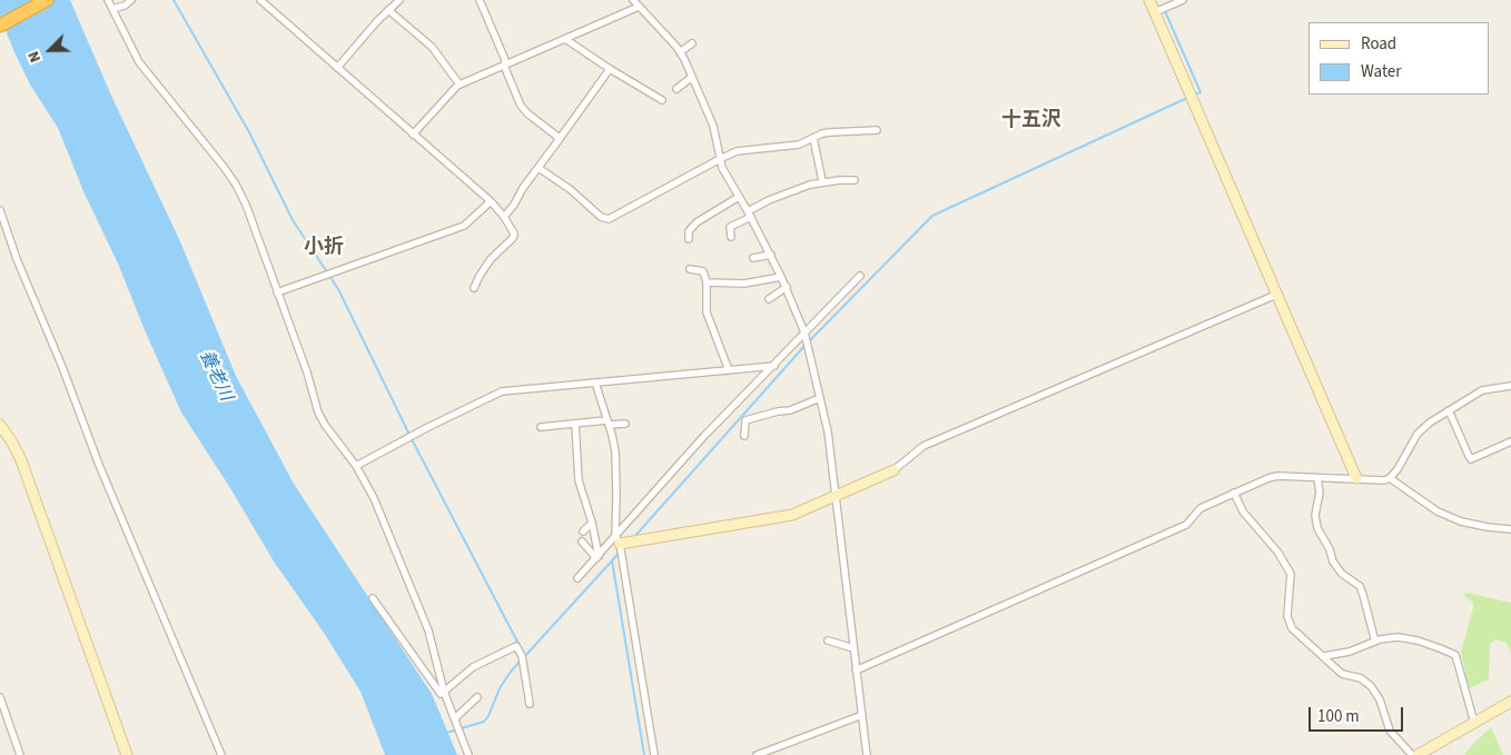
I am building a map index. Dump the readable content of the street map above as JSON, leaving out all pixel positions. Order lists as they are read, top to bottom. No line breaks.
{"districts":["十五沢","小折"],"water":["養老川"],"legend":["Road","Water"],"scale_bar":"100 m","north":"bottom left"}
